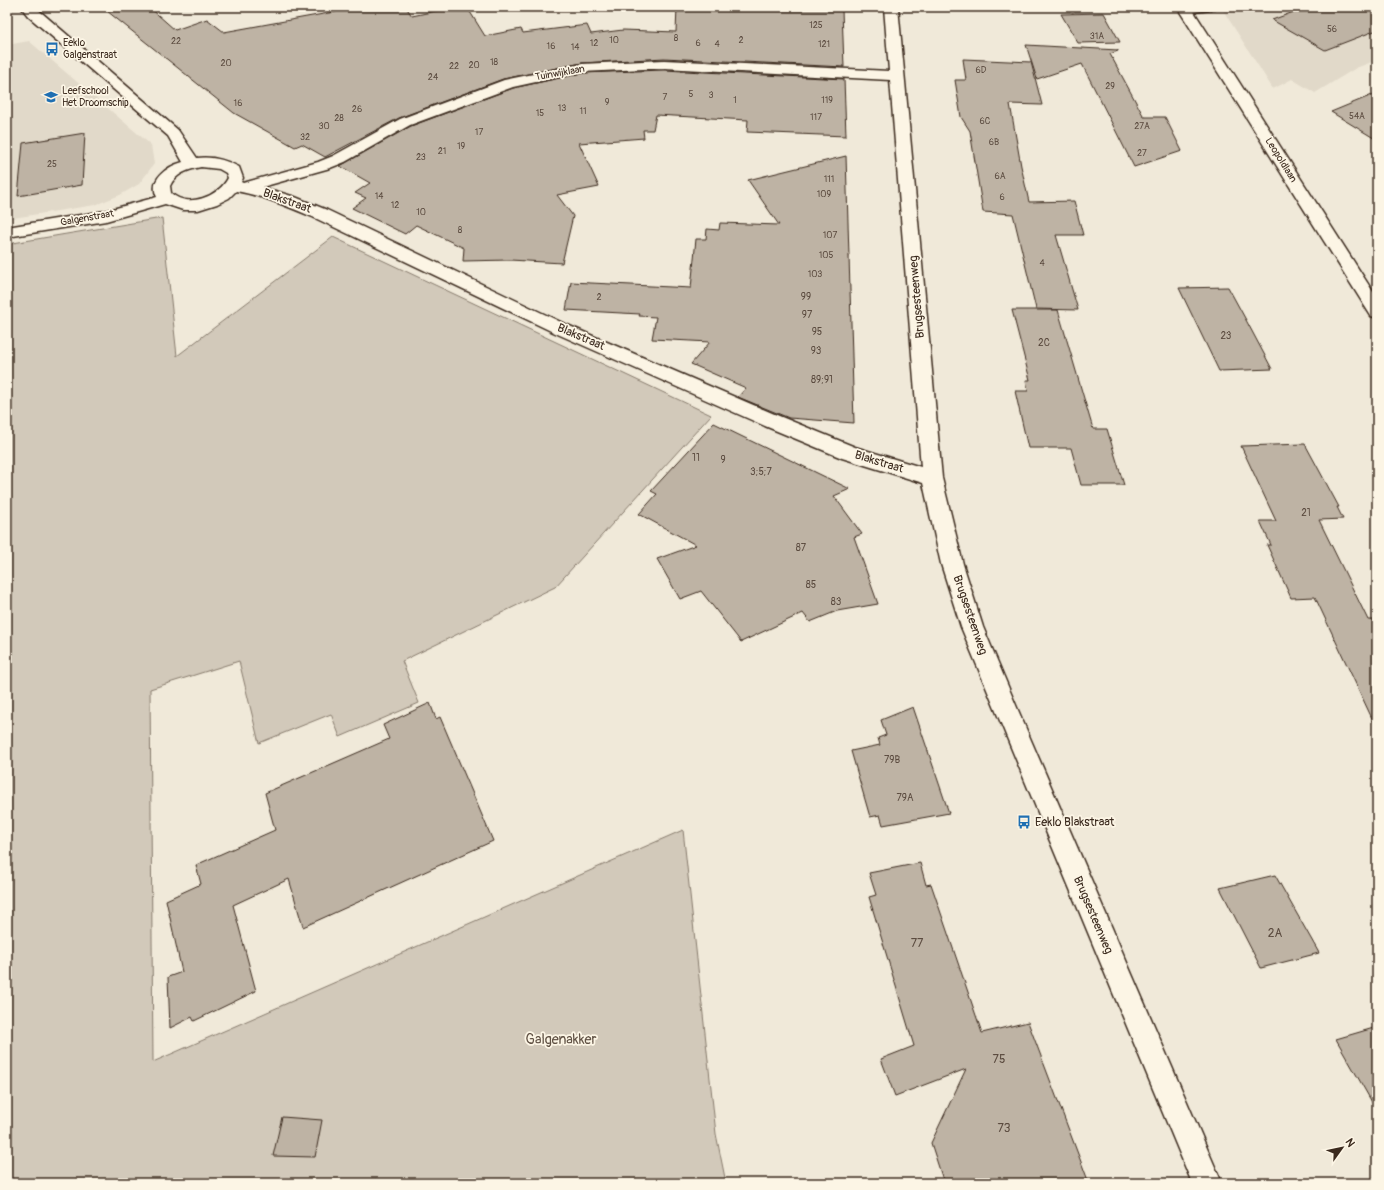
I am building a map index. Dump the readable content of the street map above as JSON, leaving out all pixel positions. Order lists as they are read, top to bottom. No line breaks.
{"streets":{"street":["Tuinwijklaan","Leopoldlaan","Blakstraat","Galgenstraat","Brugsesteenweg"]},"crossings":[["Tuinwijklaan","Blakstraat"],["Tuinwijklaan","Brugsesteenweg"],["Blakstraat","Brugsesteenweg"]],"parks":["Galgenakker"],"places":{"bus stop":["Eeklo Galgenstraat","Eeklo Blakstraat"],"school or university":["Leefschool Het Droomschip"]},"house_numbers":["125","56","31A","8","10","2","22","12","6","4","121","16","14","18","20","20","22","6D","24","29","5","3","7","1","119","9","16","13","26","11","15","54A","117","28","6C","30","27A","17","32","6B","19","21","27","23","25","6A","111","109","14","6","12","10","8","107","105","4","103","2","99","97","95","23","2C","93","89;91","11","9","3;5;7","21","87","85","83","79B","79A","2A","77","75","73"],"north":"top right"}
